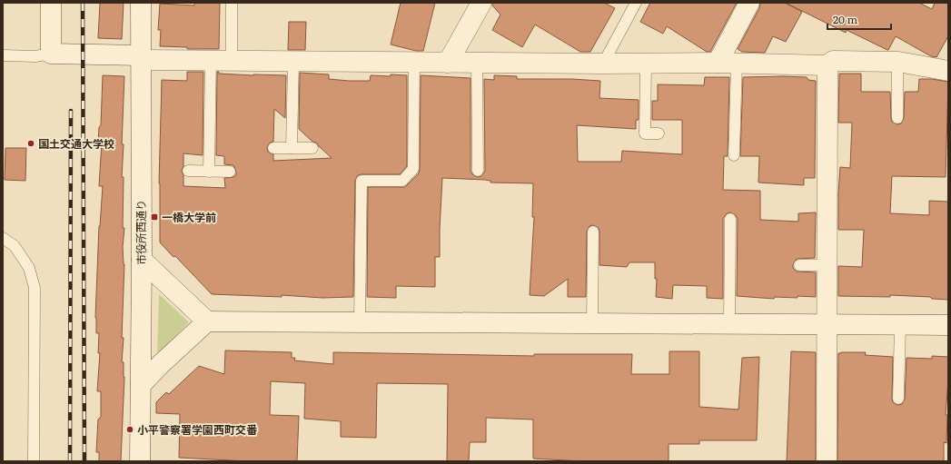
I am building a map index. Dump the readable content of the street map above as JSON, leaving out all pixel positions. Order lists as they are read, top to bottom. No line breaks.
{"streets":{"street":["市役所西通り"]},"places":{"other":["国土交通大学校","小平警察署学園西町交番"],"transit":["一橋大学前"]},"scale_bar":"20 m"}
